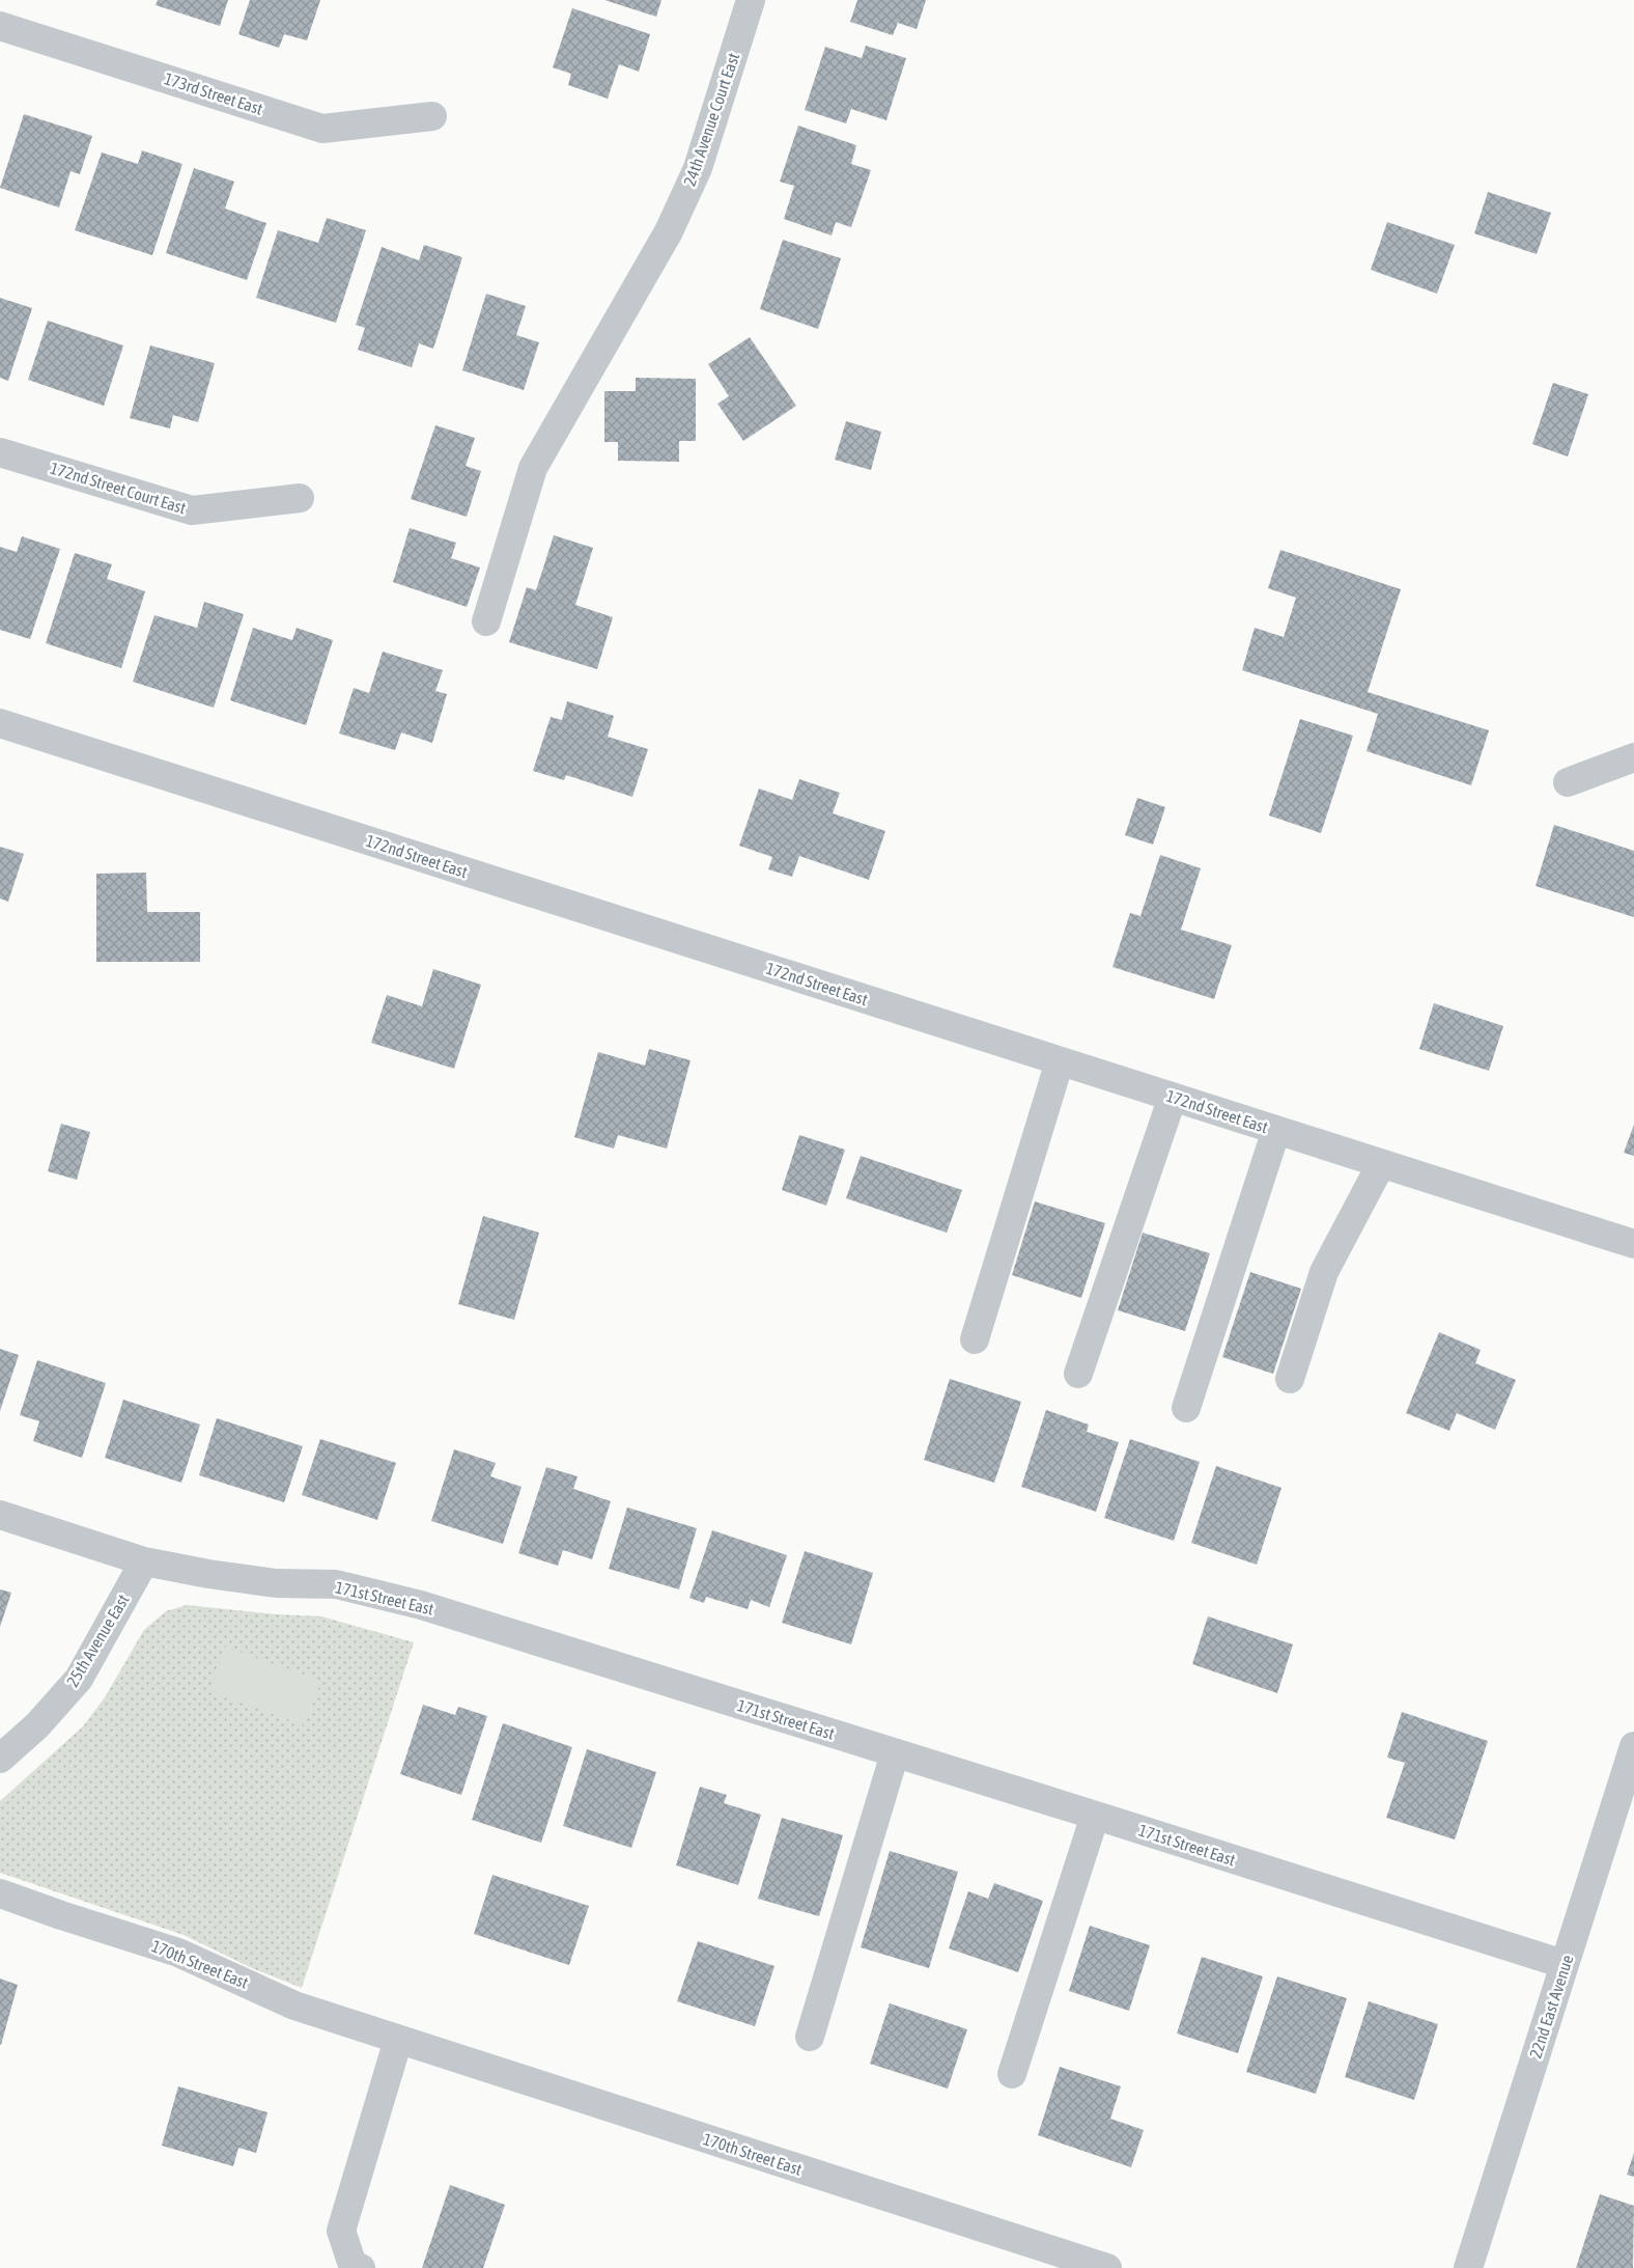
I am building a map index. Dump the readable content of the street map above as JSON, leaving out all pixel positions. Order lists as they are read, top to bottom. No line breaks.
{"streets":{"street":["173rd Street East","24th Avenue Court East","172nd Street Court East","172nd Street East","171st Street East","25th Avenue East","170th Street East","22nd East Avenue"]},"crossings":[["171st Street East","25th Avenue East"],["171st Street East","22nd East Avenue"]]}
